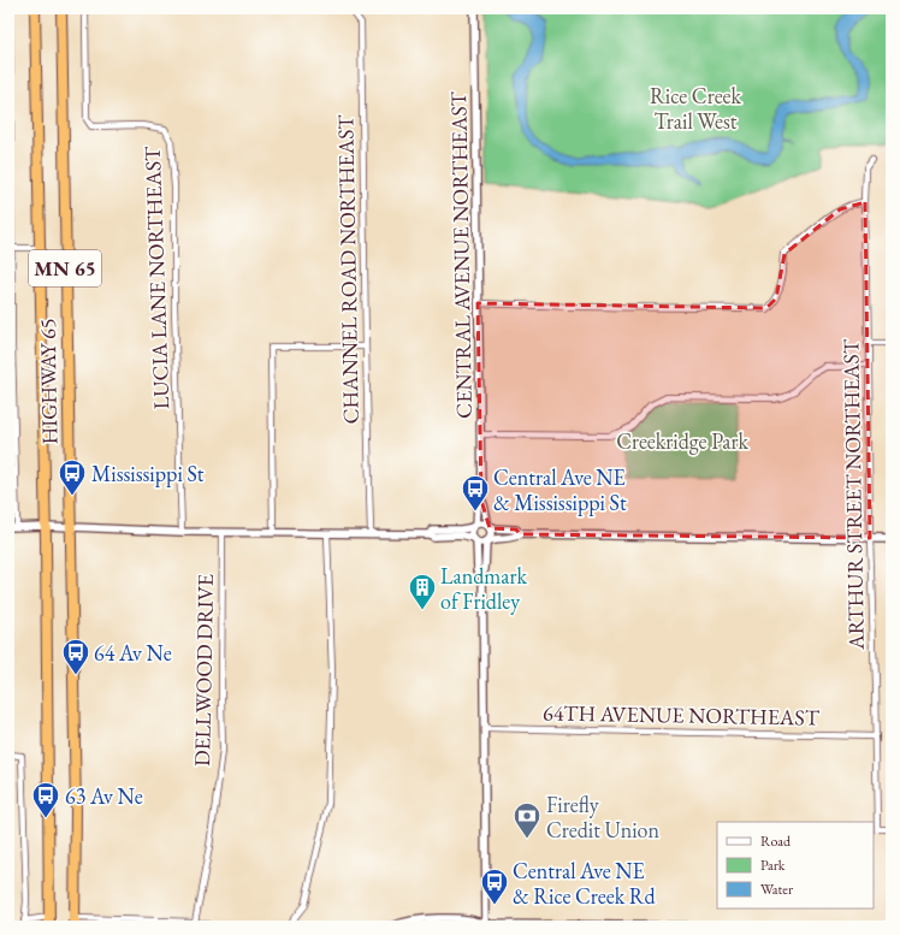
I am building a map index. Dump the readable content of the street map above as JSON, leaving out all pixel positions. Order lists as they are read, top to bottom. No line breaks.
{"streets":{"highway":["MN 65","HIGHWAY 65"],"street":["CENTRAL AVENUE NORTHEAST","CHANNEL ROAD NORTHEAST","LUCIA LANE NORTHEAST","ARTHUR STREET NORTHEAST","DELLWOOD DRIVE","64TH AVENUE NORTHEAST"]},"crossings":[["ARTHUR STREET NORTHEAST","64TH AVENUE NORTHEAST"]],"parks":["Rice Creek Trail West","Creekridge Park"],"places":{"bus stop":["Mississippi St","Central Ave NE & Mississippi St","64 Av Ne","63 Av Ne","Central Ave NE & Rice Creek Rd"],"building":["Landmark of Fridley"],"bank":["Firefly Credit Union"]},"legend":["Road","Park","Water"]}
